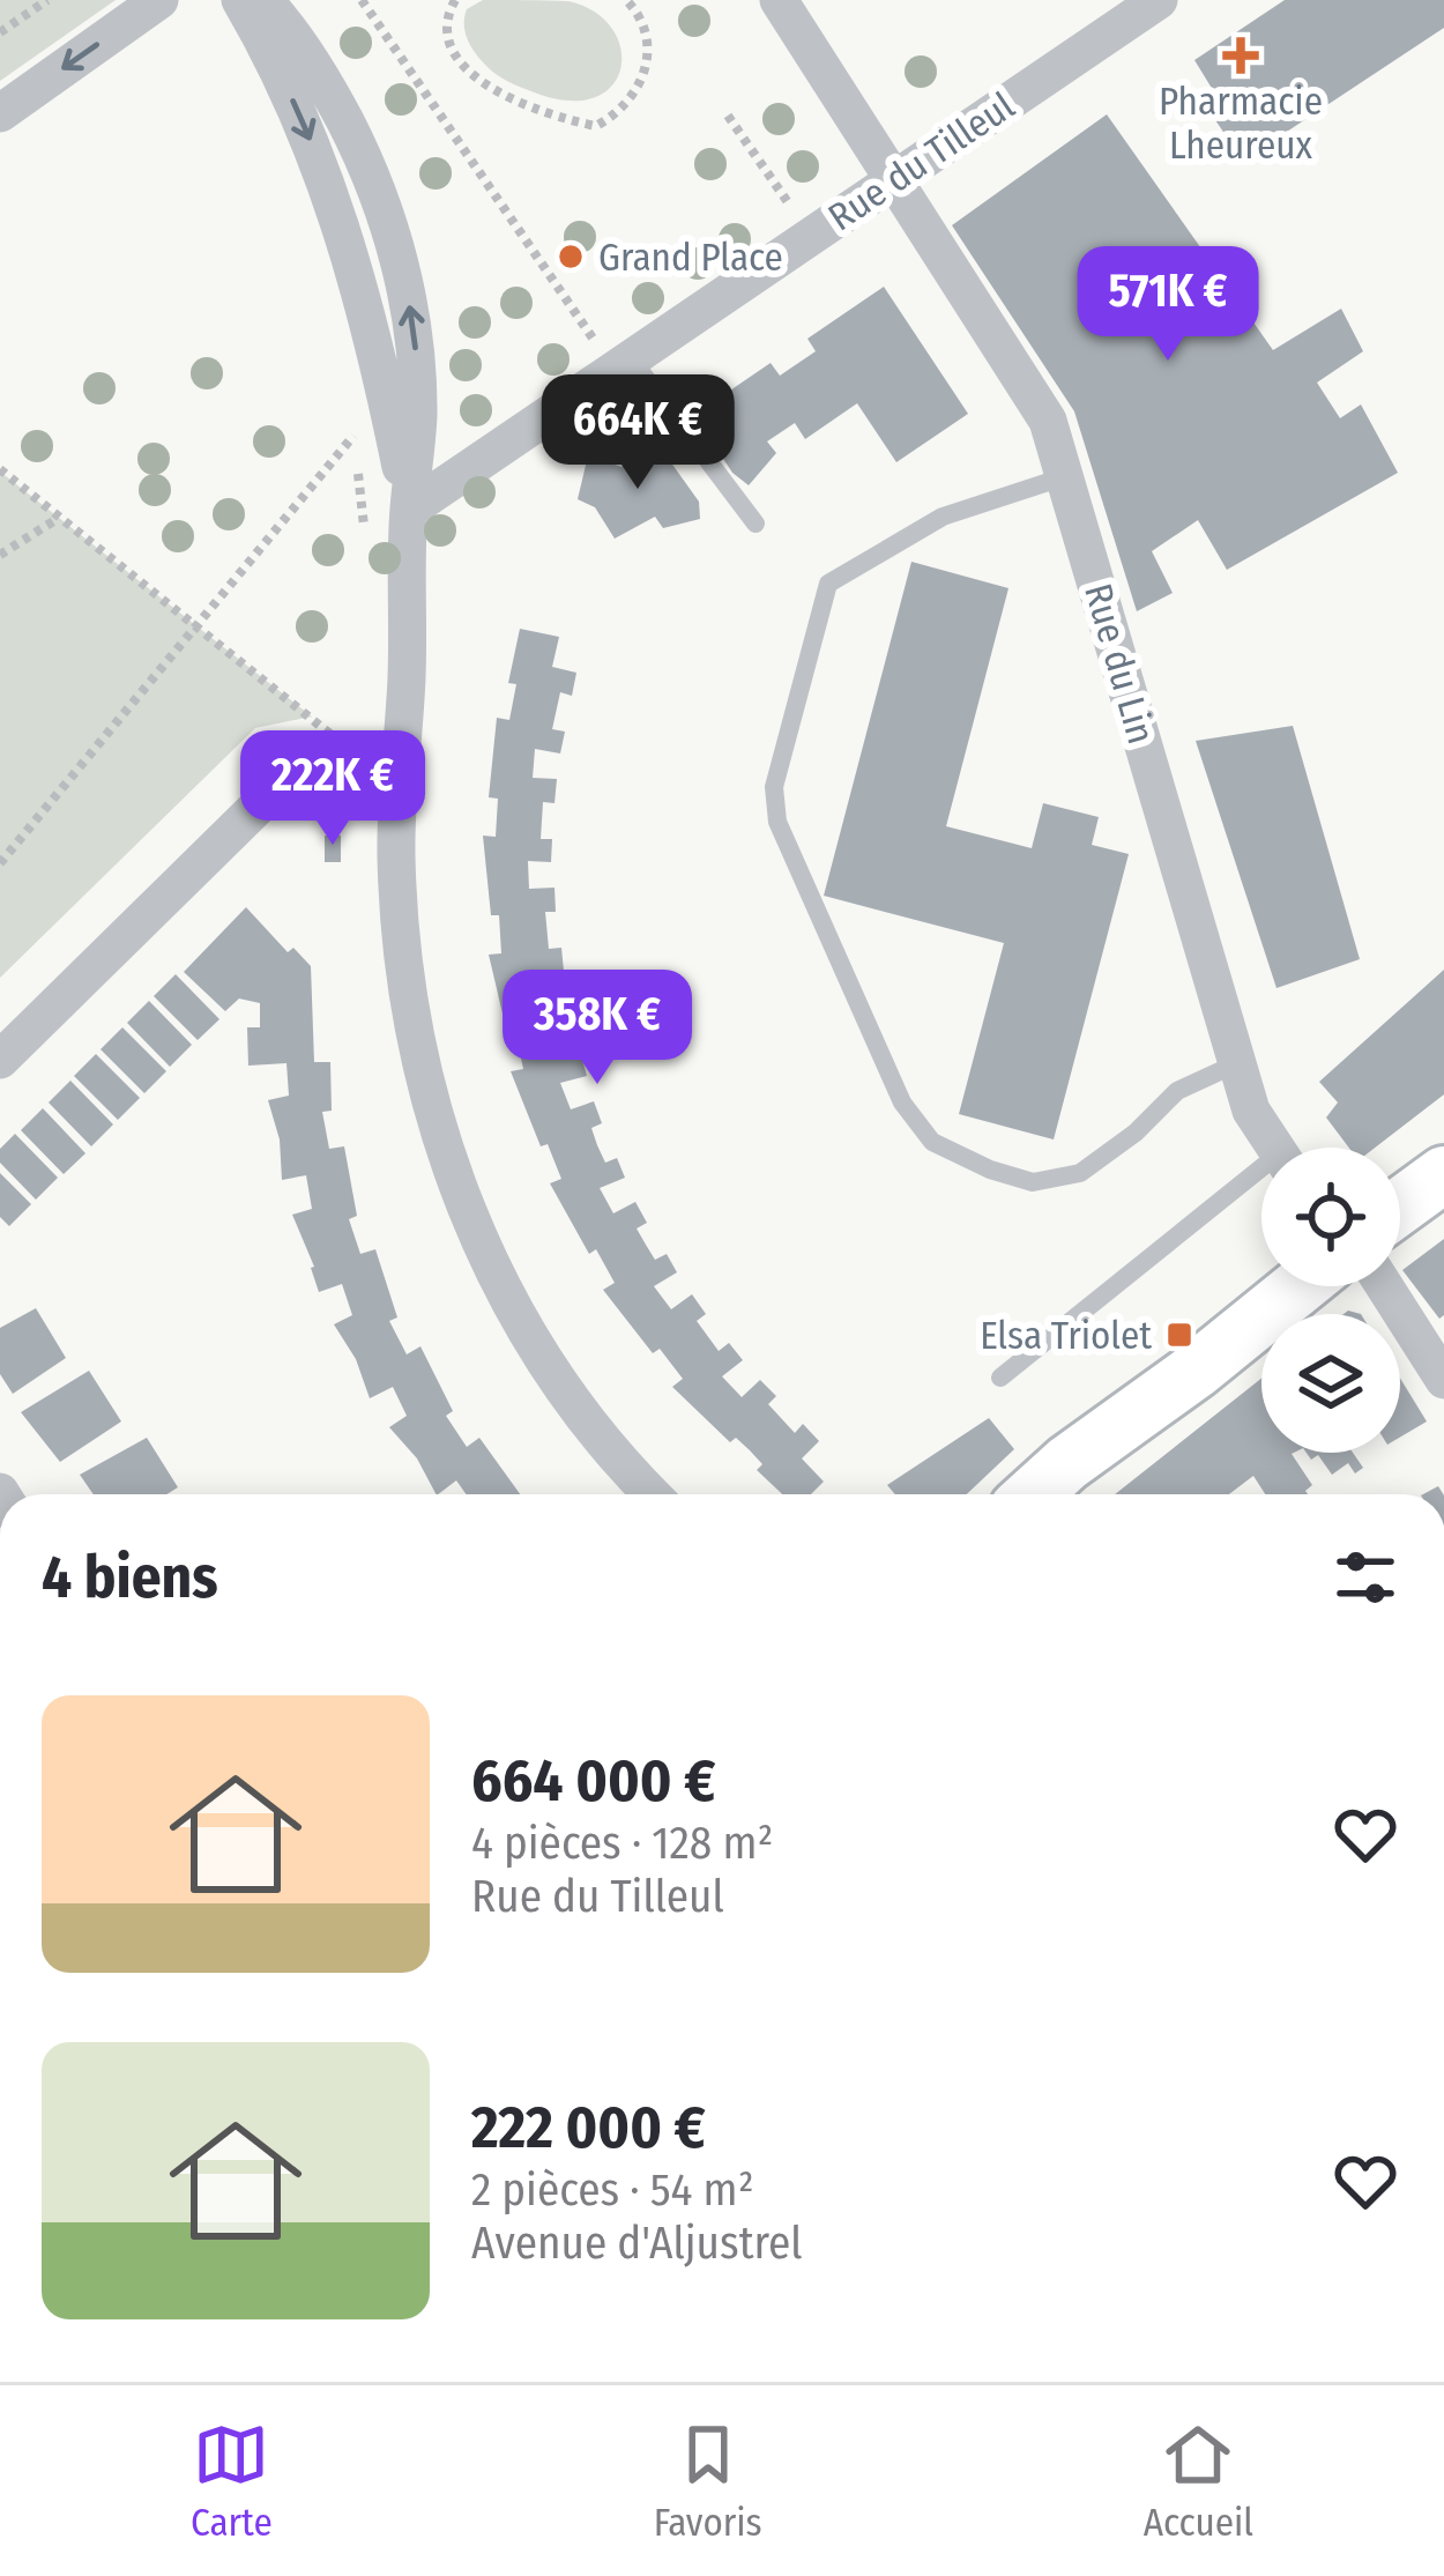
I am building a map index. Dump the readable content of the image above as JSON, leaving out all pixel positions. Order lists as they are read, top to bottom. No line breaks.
{"streets":{"street":["Rue du Tilleul","Rue du Lin"]},"crossings":[["Rue du Tilleul","Rue du Lin"]],"places":{"health":["Pharmacie Lheureux"],"other":["Grand Place"],"transit":["Elsa Triolet"]},"page":{"price":["571K €","664K €","222K €","358K €"],"heading":"4 biens","list":[{"name":"664 000 €","note":"4 pièces · 128 m² · Rue du Tilleul"},{"name":"222 000 €","note":"2 pièces · 54 m² · Avenue d'Aljustrel"}],"tabs":["Carte","Favoris","Accueil"]}}
